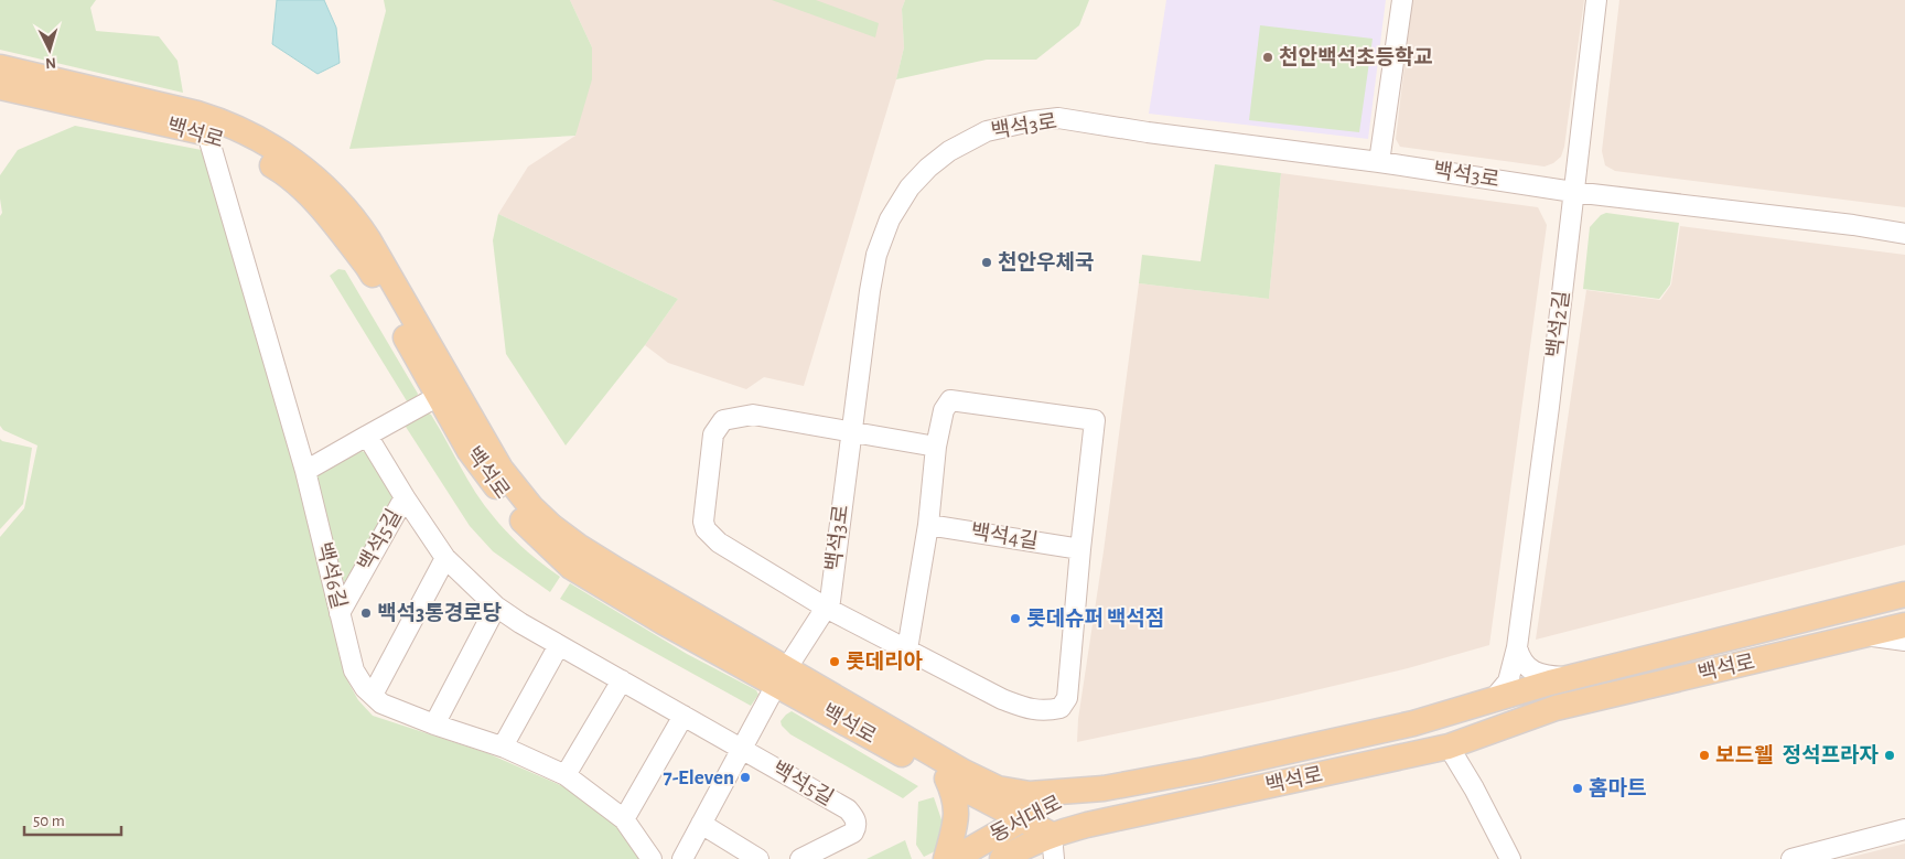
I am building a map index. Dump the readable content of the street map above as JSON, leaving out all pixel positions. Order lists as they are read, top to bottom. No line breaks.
{"streets":{"main road":["백석로","동서대로"],"street":["백석3로","백석2길","백석4길","백석5길","백석6길"]},"crossings":[["백석3로","백석로"],["백석3로","백석2길"],["백석3로","백석5길"],["백석로","백석2길"],["백석로","백석6길"],["백석로","동서대로"],["백석5길","백석6길"]],"places":["천안백석초등학교","천안우체국","백석3통경로당","롯데슈퍼 백석점","롯데리아","보드웰","정석프라자","7-Eleven","홈마트"],"scale_bar":"50 m","north":"bottom"}
